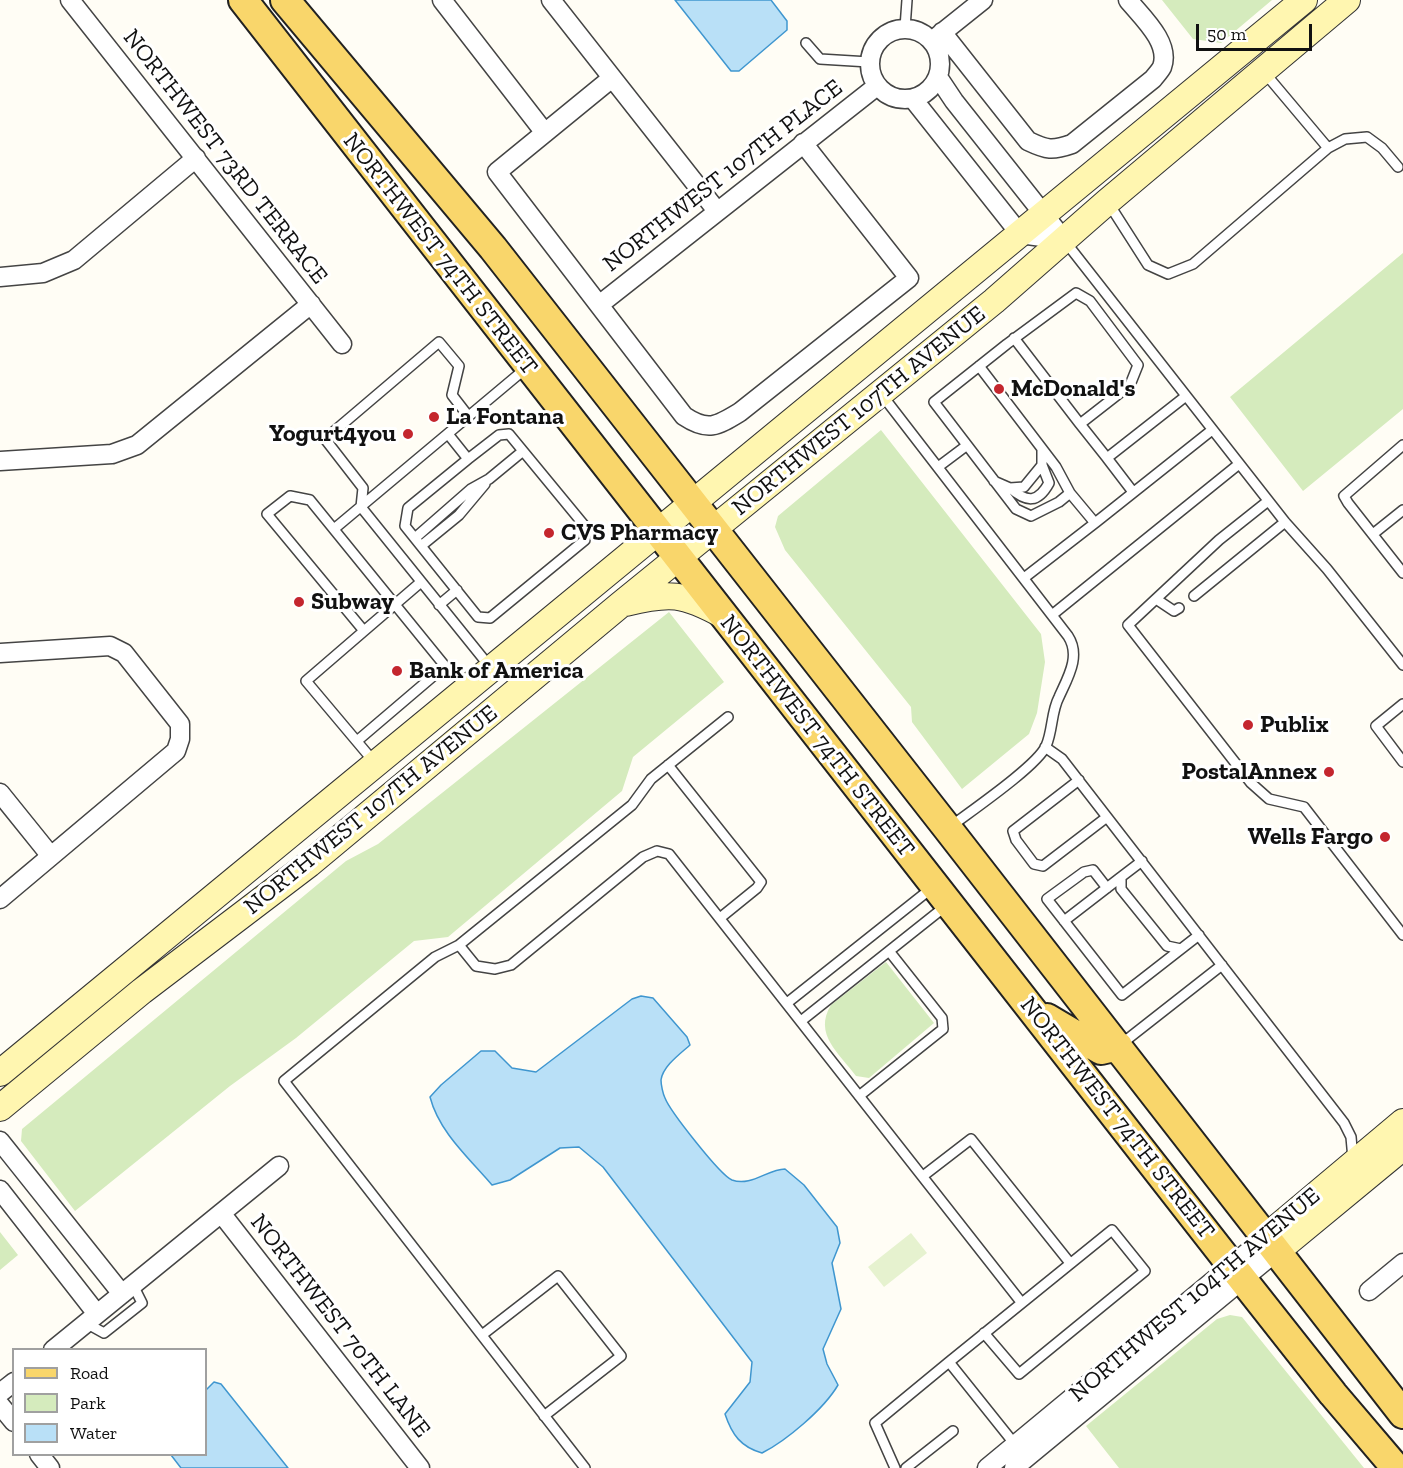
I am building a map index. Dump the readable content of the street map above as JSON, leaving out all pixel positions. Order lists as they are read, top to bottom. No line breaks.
{"streets":{"main road":["NORTHWEST 74TH STREET","NORTHWEST 107TH AVENUE","NORTHWEST 104TH AVENUE"],"street":["NORTHWEST 73RD TERRACE","NORTHWEST 107TH PLACE","NORTHWEST 70TH LANE"]},"crossings":[["NORTHWEST 74TH STREET","NORTHWEST 107TH AVENUE"],["NORTHWEST 74TH STREET","NORTHWEST 104TH AVENUE"]],"places":["McDonald's","La Fontana","Yogurt4you","CVS Pharmacy","Subway","Bank of America","Publix","PostalAnnex","Wells Fargo"],"legend":["Road","Park","Water"],"scale_bar":"50 m"}
